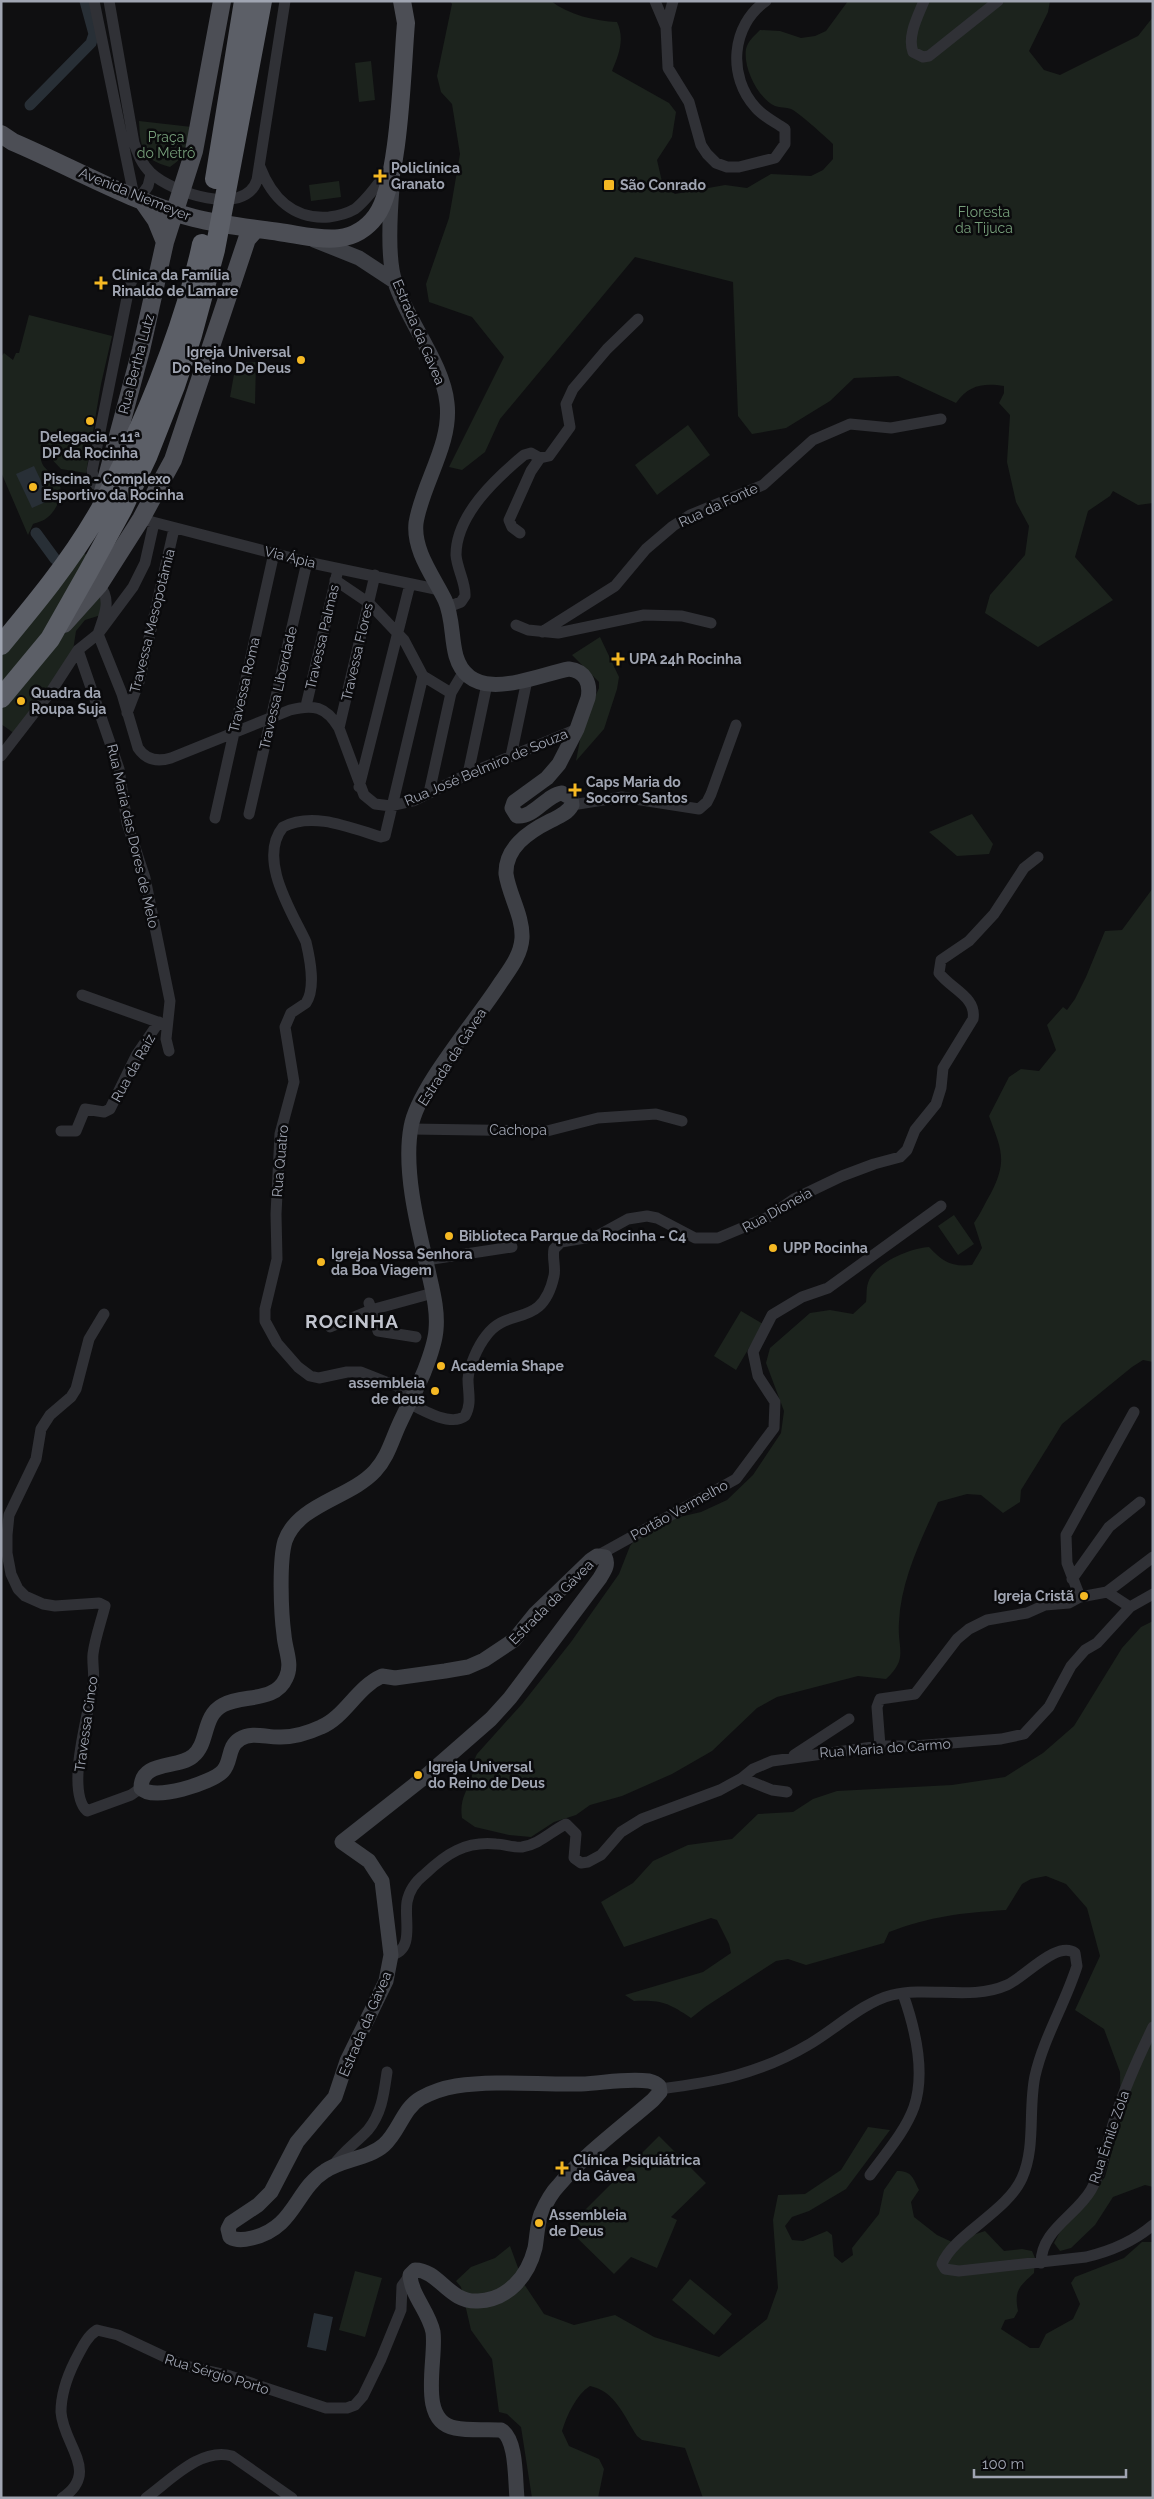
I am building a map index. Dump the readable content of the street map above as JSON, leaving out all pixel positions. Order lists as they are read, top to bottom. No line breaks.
{"streets":{"main road":["Avenida Niemeyer","Estrada da Gávea","Rua Bertha Lutz"],"street":["Rua da Fonte","Via Ápia","Travessa Mesopotâmia","Travessa Palmas","Travessa Flores","Travessa Roma","Travessa Liberdade","Rua José Belmiro de Souza","Rua Maria das Dores de Melo","Rua da Raíz","Cachopa","Rua Quatro","Rua Dioneia","Portão Vermelho","Travessa Cinco","Rua Maria do Carmo","Rua Émile Zola","Rua Sérgio Porto"]},"crossings":[["Avenida Niemeyer","Estrada da Gávea"],["Avenida Niemeyer","Rua Bertha Lutz"],["Estrada da Gávea","Via Ápia"],["Estrada da Gávea","Cachopa"],["Estrada da Gávea","Rua Quatro"],["Estrada da Gávea","Rua Dioneia"],["Estrada da Gávea","Portão Vermelho"],["Estrada da Gávea","Travessa Cinco"],["Estrada da Gávea","Rua Maria do Carmo"],["Via Ápia","Travessa Mesopotâmia"],["Via Ápia","Travessa Palmas"],["Via Ápia","Travessa Flores"],["Via Ápia","Travessa Roma"],["Via Ápia","Travessa Liberdade"],["Travessa Palmas","Rua José Belmiro de Souza"],["Travessa Flores","Rua José Belmiro de Souza"],["Rua José Belmiro de Souza","Rua Quatro"],["Rua Maria das Dores de Melo","Rua da Raíz"],["Rua Quatro","Rua Dioneia"]],"districts":["ROCINHA"],"parks":["Praça do Metrô","Floresta da Tijuca"],"places":{"health":["Policlínica Granato","Clínica da Família Rinaldo de Lamare","UPA 24h Rocinha","Caps Maria do Socorro Santos","Clínica Psiquiátrica da Gávea"],"transit":["São Conrado"],"other":["Igreja Universal Do Reino De Deus","Delegacia - 11ª DP da Rocinha","Piscina - Complexo Esportivo da Rocinha","Quadra da Roupa Suja","Biblioteca Parque da Rocinha - C4","UPP Rocinha","Igreja Nossa Senhora da Boa Viagem","Academia Shape","assembleia de deus","Igreja Cristã","Igreja Universal do Reino de Deus","Assembleia de Deus"]},"scale_bar":"100 m"}
